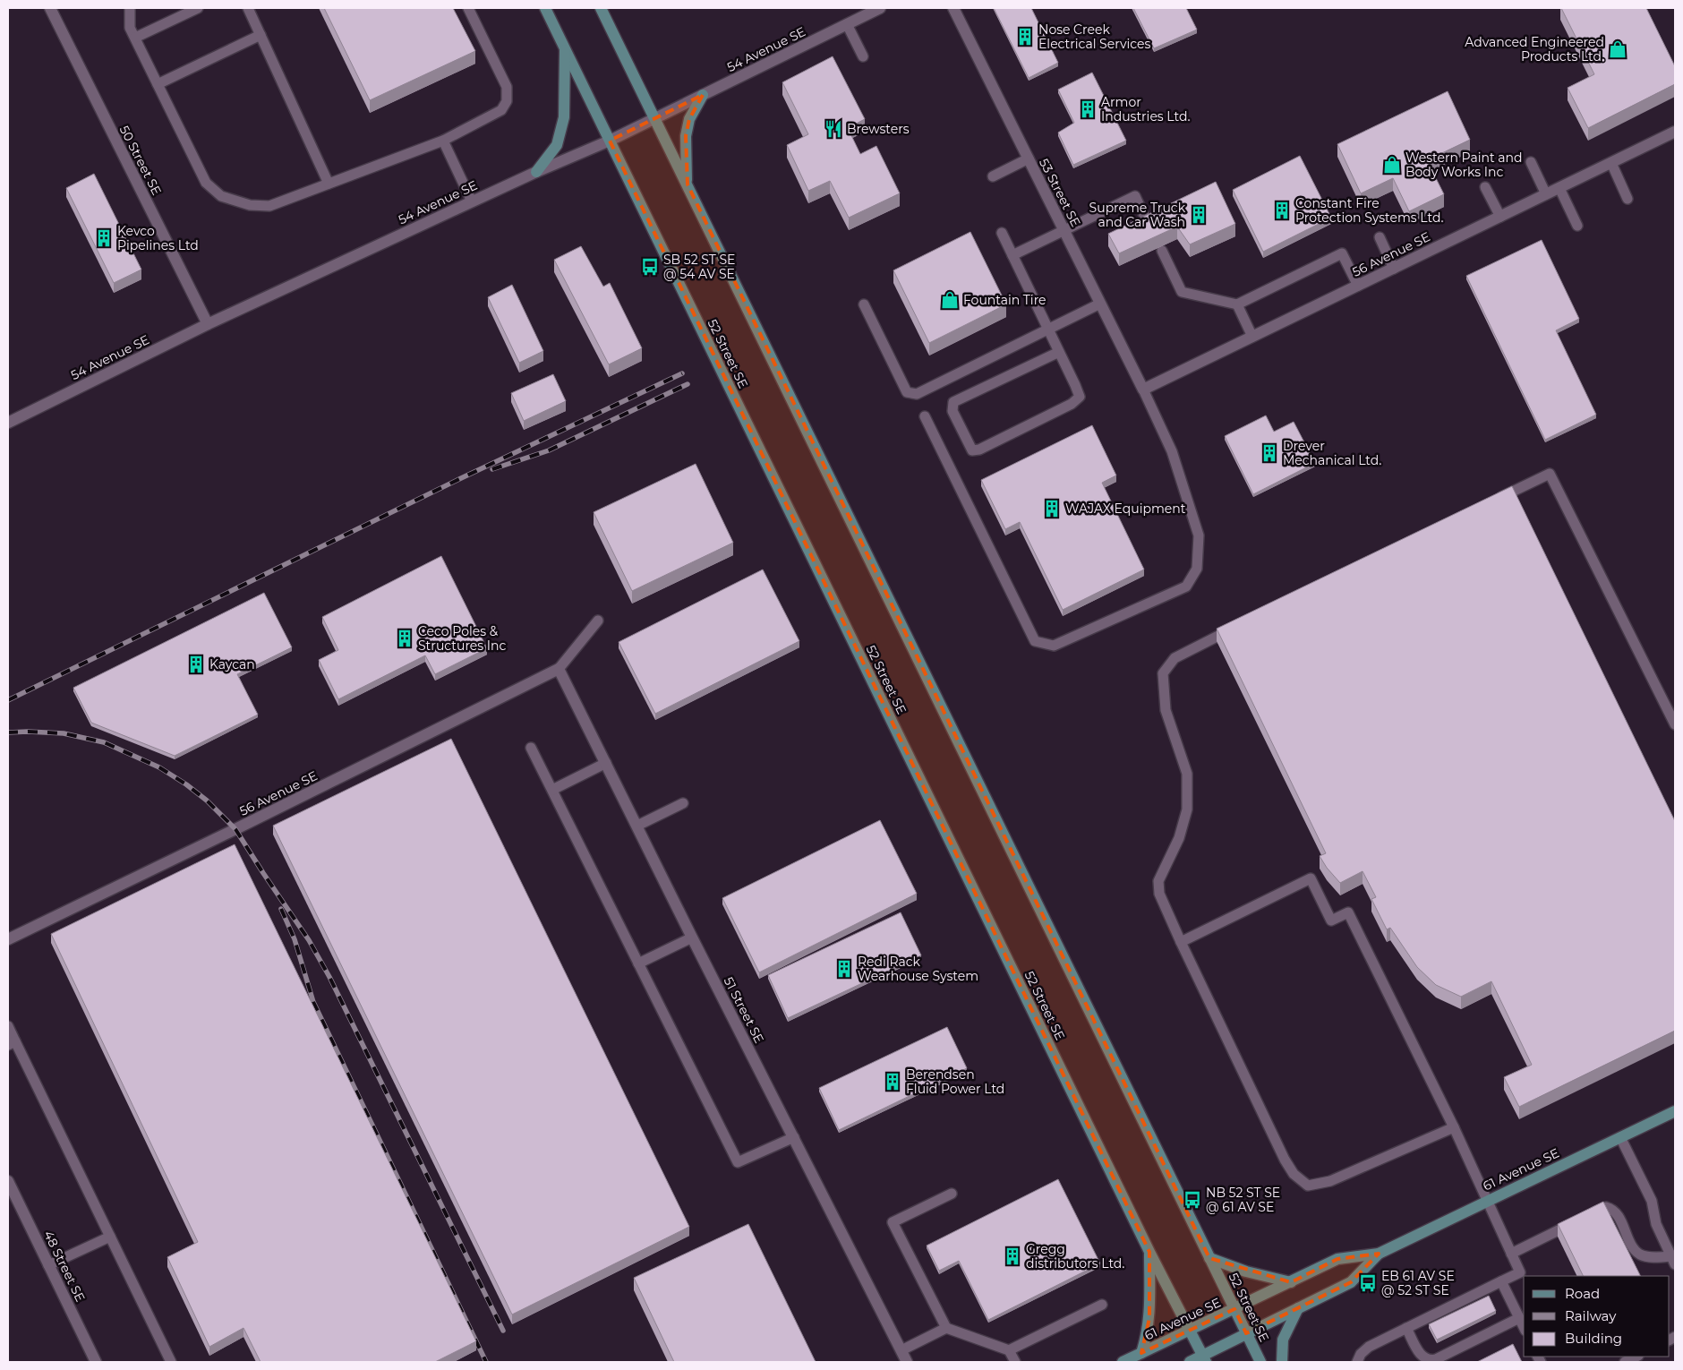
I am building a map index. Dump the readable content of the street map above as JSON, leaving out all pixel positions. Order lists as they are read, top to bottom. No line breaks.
{"streets":{"main road":["52 Street SE","61 Avenue SE"],"street":["54 Avenue SE","50 Street SE","53 Street SE","56 Avenue SE","51 Street SE","48 Street SE"]},"crossings":[["54 Avenue SE","50 Street SE"],["54 Avenue SE","52 Street SE"],["53 Street SE","56 Avenue SE"],["56 Avenue SE","51 Street SE"],["52 Street SE","61 Avenue SE"]],"places":{"building":["Nose Creek Electrical Services","Armor Industries Ltd.","Constant Fire Protection Systems Ltd.","Supreme Truck and Car Wash","Kevco Pipelines Ltd","Drever Mechanical Ltd.","WAJAX Equipment","Ceco Poles & Structures Inc","Kaycan","Redi Rack Wearhouse System","Berendsen Fluid Power Ltd","Gregg distributors Ltd."],"shop":["Advanced Engineered Products Ltd.","Western Paint and Body Works Inc","Fountain Tire"],"restaurant":["Brewsters"],"bus stop":["SB 52 ST SE @ 54 AV SE","NB 52 ST SE @ 61 AV SE","EB 61 AV SE @ 52 ST SE"]},"legend":["Road","Railway","Building"]}
